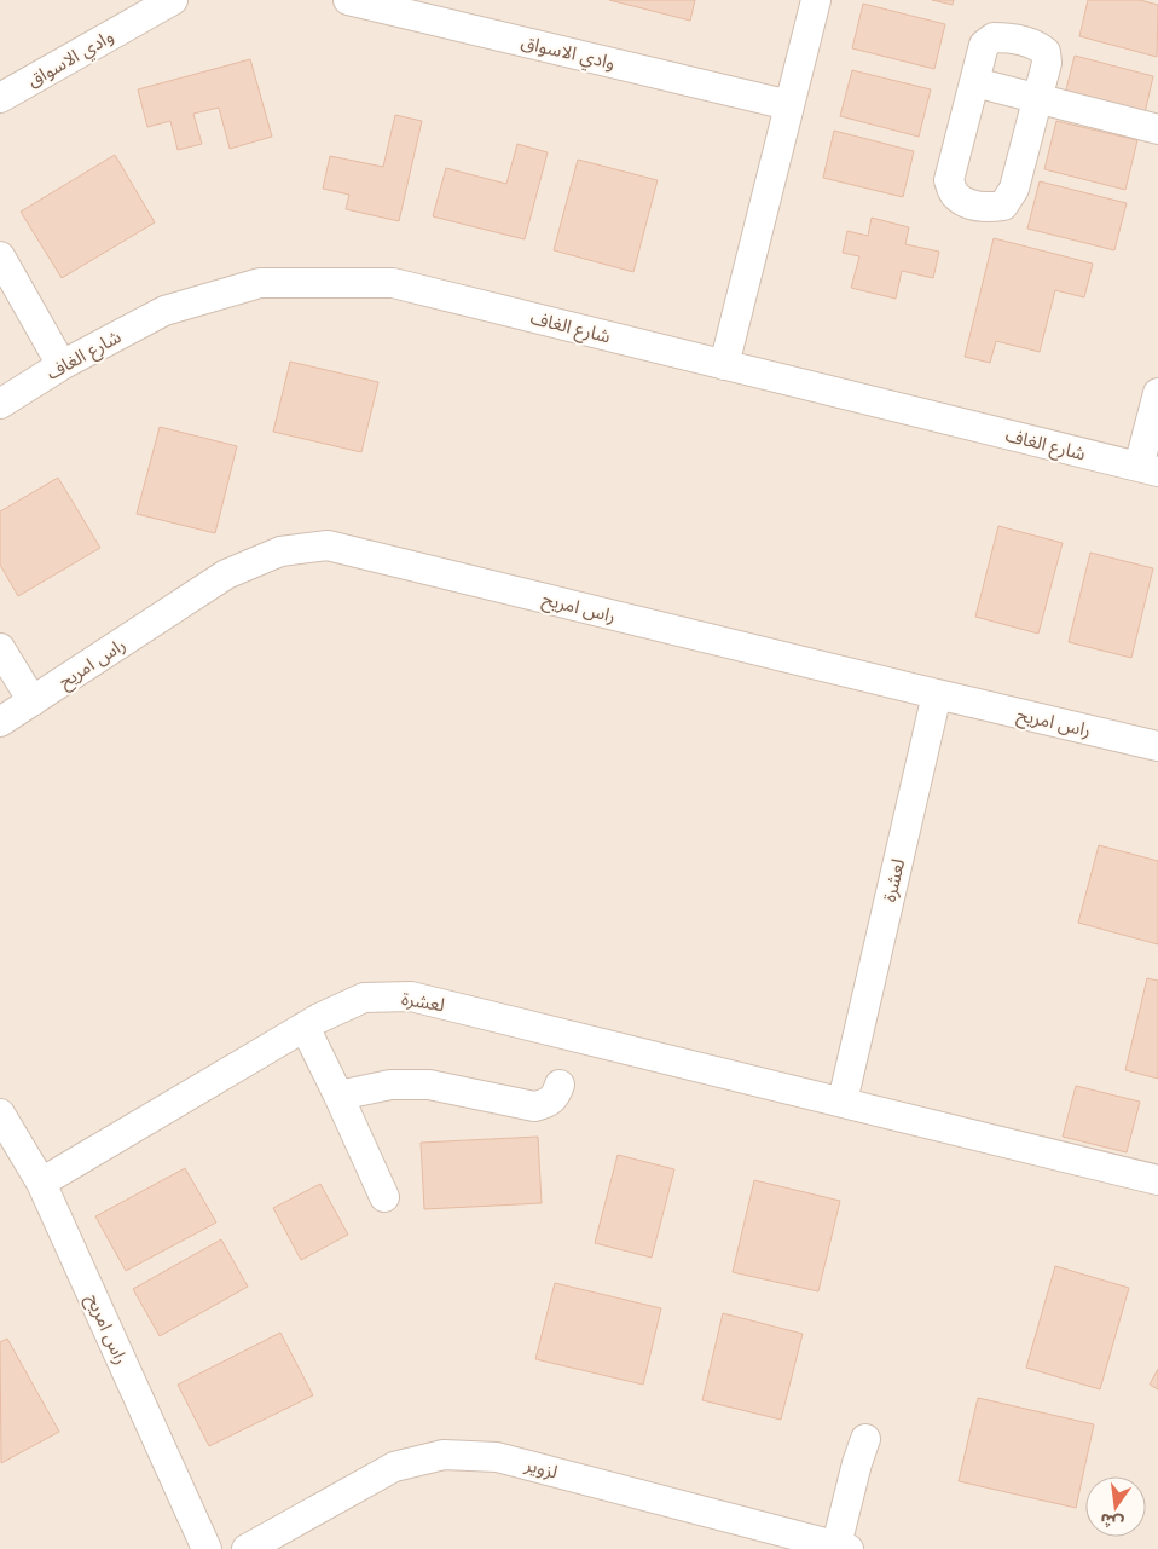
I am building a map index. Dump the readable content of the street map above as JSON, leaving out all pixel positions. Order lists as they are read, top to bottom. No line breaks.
{"streets":{"street":["وادي الاسواق","شارع الغاف","راس امريح","لعشرة","لزوير"]},"crossings":[["راس امريح","لعشرة"]],"north":"bottom"}
